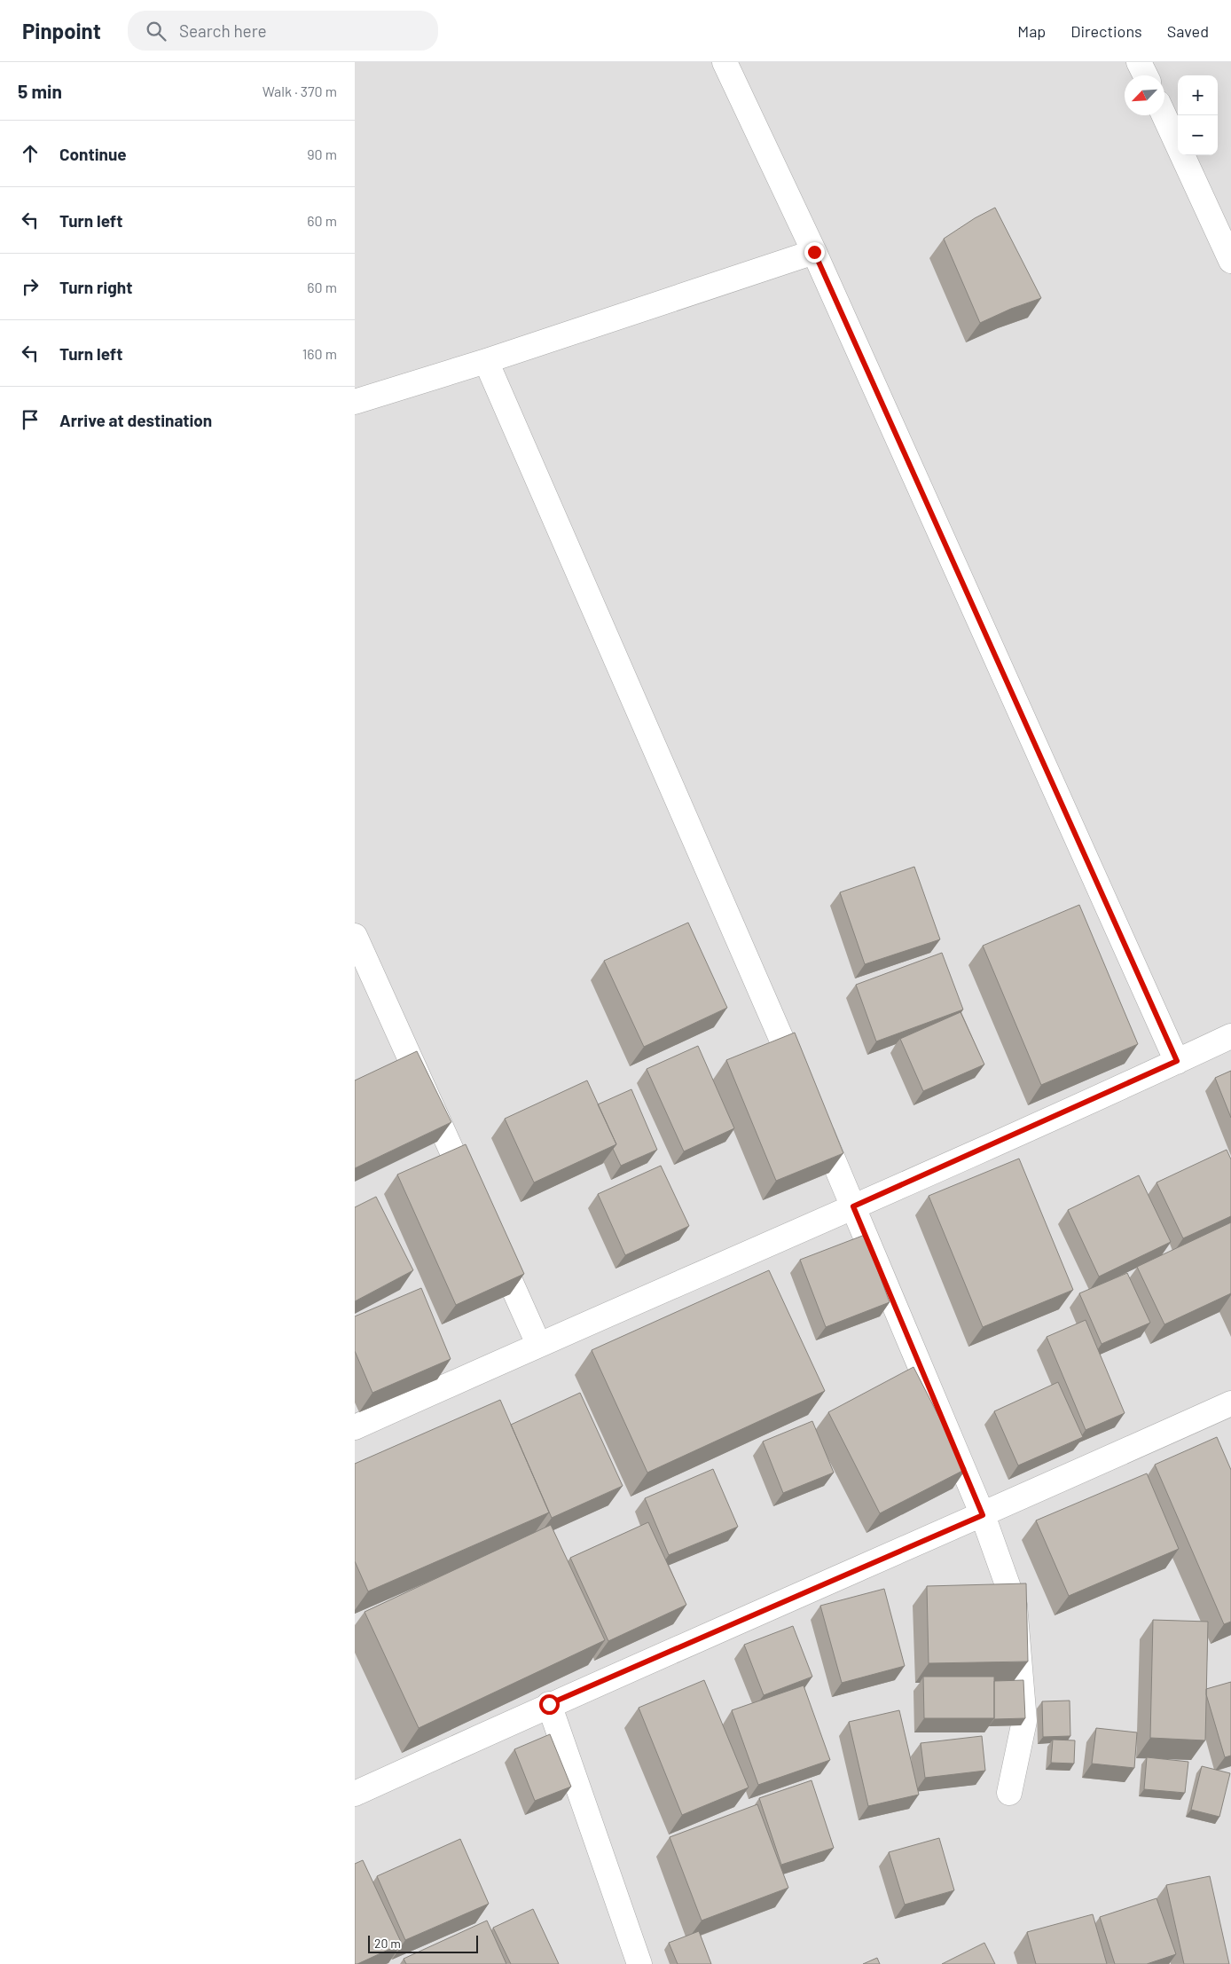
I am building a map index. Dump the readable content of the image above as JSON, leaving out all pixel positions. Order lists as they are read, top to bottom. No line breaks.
{"scale_bar":"20 m","north":"bottom left","page":{"header":"Pinpoint","search":"Search here","nav":["Map","Directions","Saved"],"heading":["5 min","Walk · 370 m"],"map_buttons":["+","−"],"list":[["Continue","90 m"],["Turn left","60 m"],["Turn right","60 m"],["Turn left","160 m"],"Arrive at destination"],"scale":"20 m"}}
